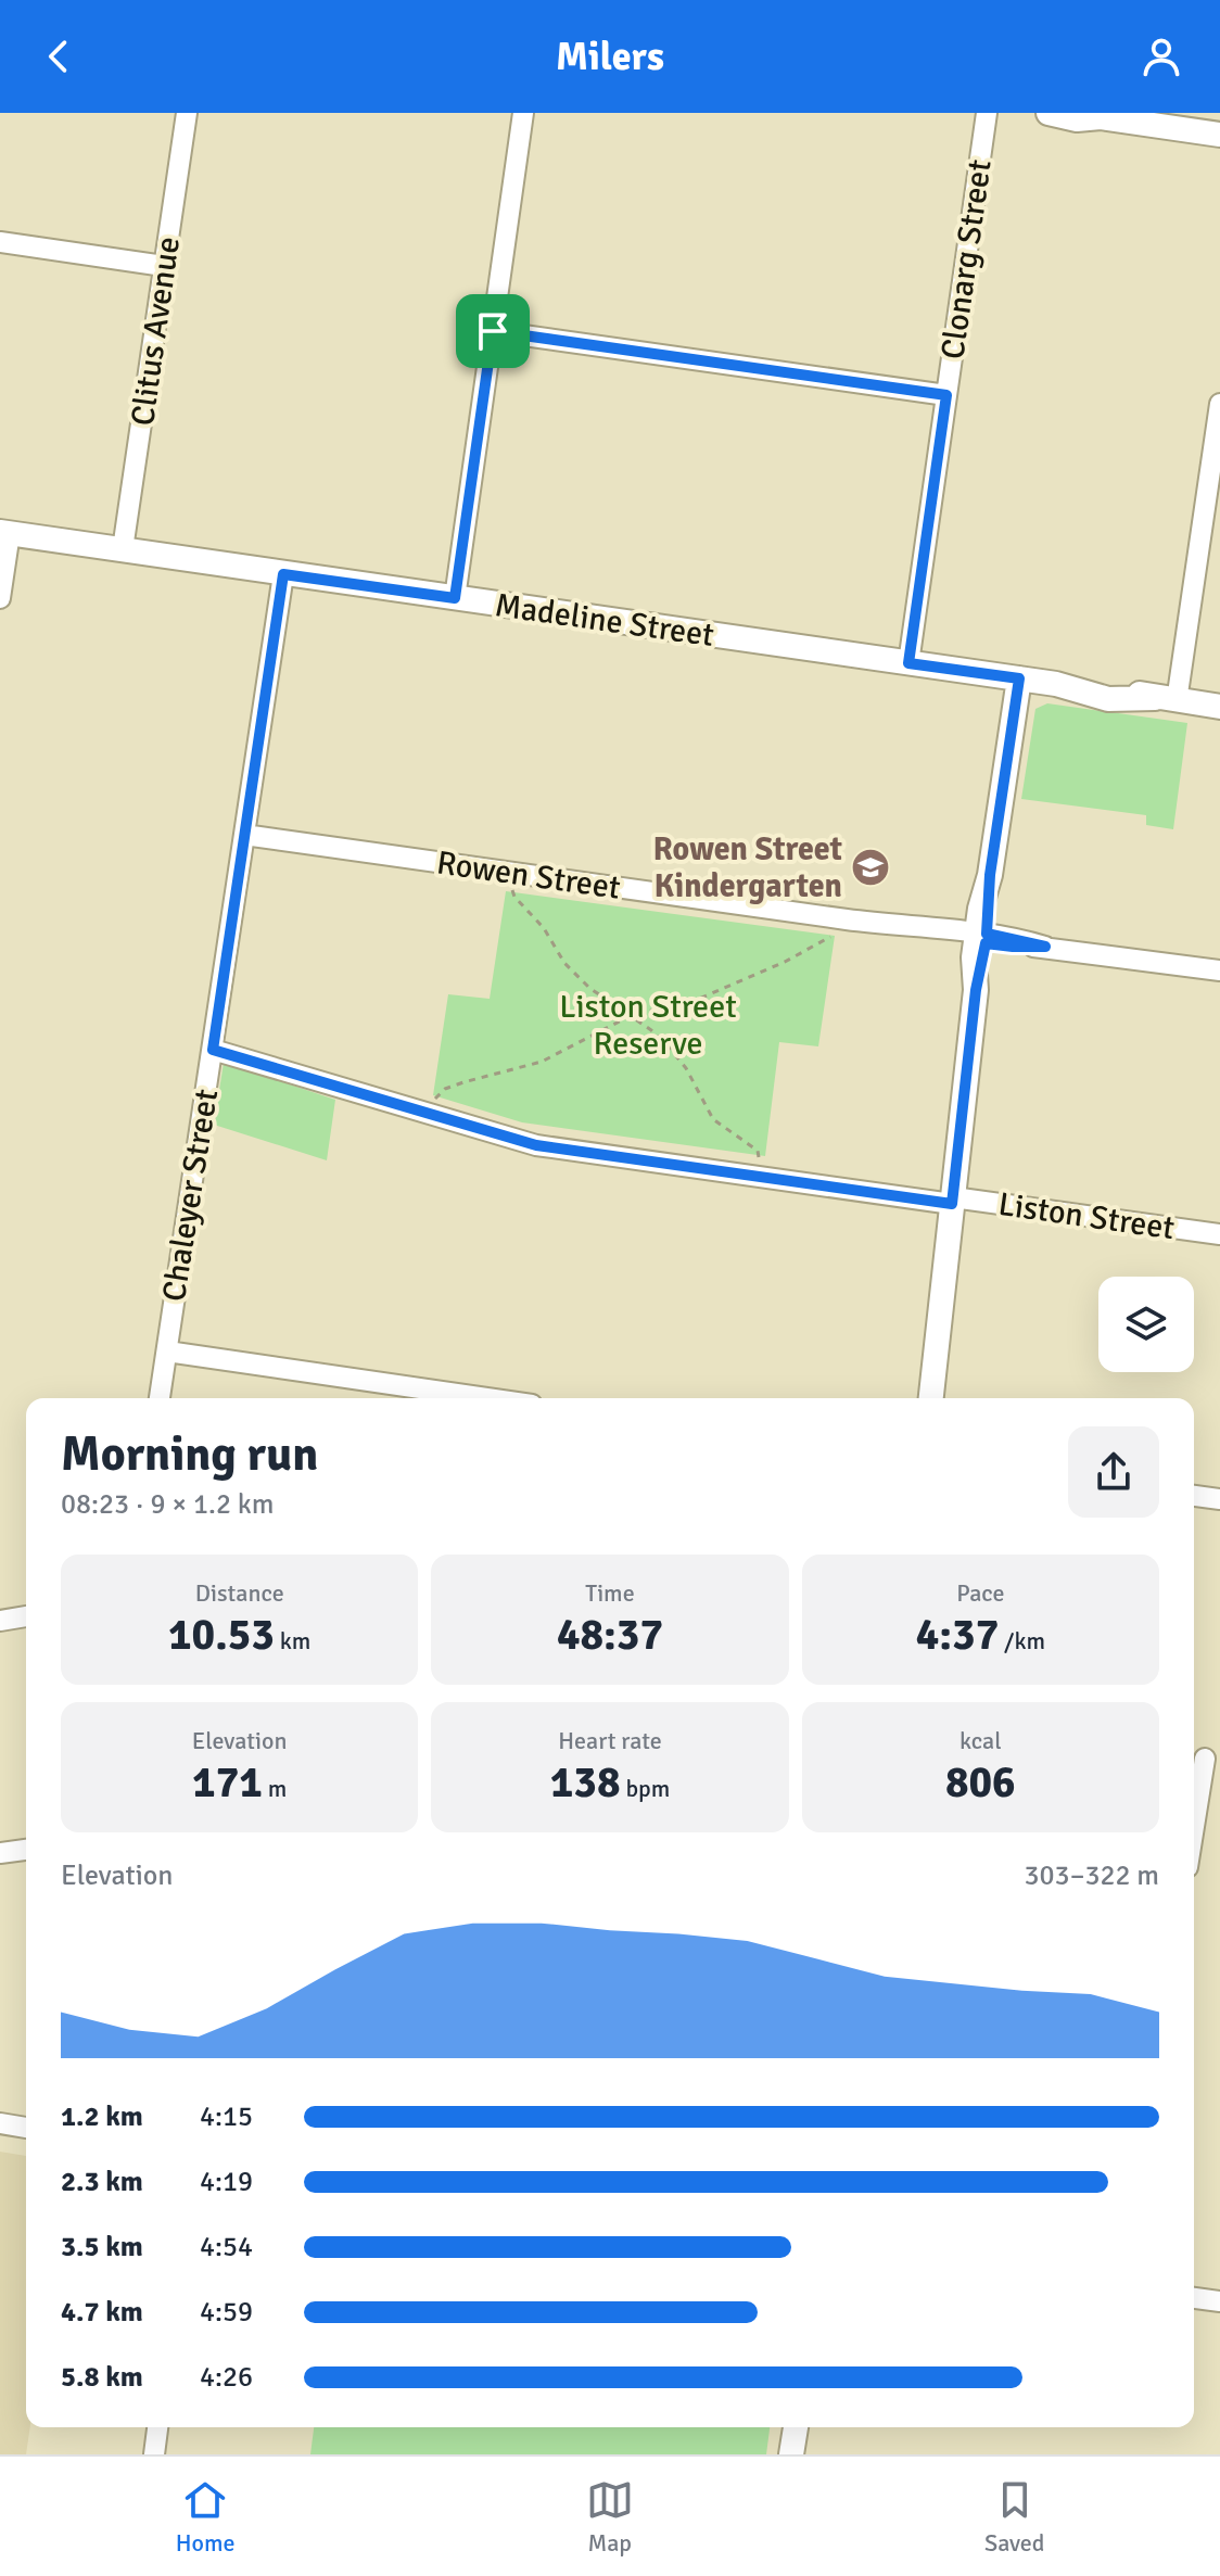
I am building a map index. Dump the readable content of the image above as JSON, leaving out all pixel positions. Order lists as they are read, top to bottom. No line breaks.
{"streets":{"street":["Clonarg Street","Clitus Avenue","Madeline Street","Rowen Street","Chaleyer Street","Liston Street"]},"crossings":[["Clonarg Street","Madeline Street"],["Clitus Avenue","Madeline Street"],["Madeline Street","Chaleyer Street"],["Rowen Street","Chaleyer Street"],["Chaleyer Street","Liston Street"]],"parks":["Liston Street Reserve"],"places":{"school or university":["Rowen Street Kindergarten"]},"page":{"header":"Milers","heading":["Morning run","08:23 · 9 × 1.2 km"],"stats":[["Distance","10.53 km"],["Time","48:37"],["Pace","4:37 /km"],["Elevation","171 m"],["Heart rate","138 bpm"],["kcal","806"]],"chart":["Elevation","303–322 m"],"list":[{"name":"1.2 km","note":"4:15"},{"name":"2.3 km","note":"4:19"},{"name":"3.5 km","note":"4:54"},{"name":"4.7 km","note":"4:59"},{"name":"5.8 km","note":"4:26"}],"tabs":["Home","Map","Saved"]}}
